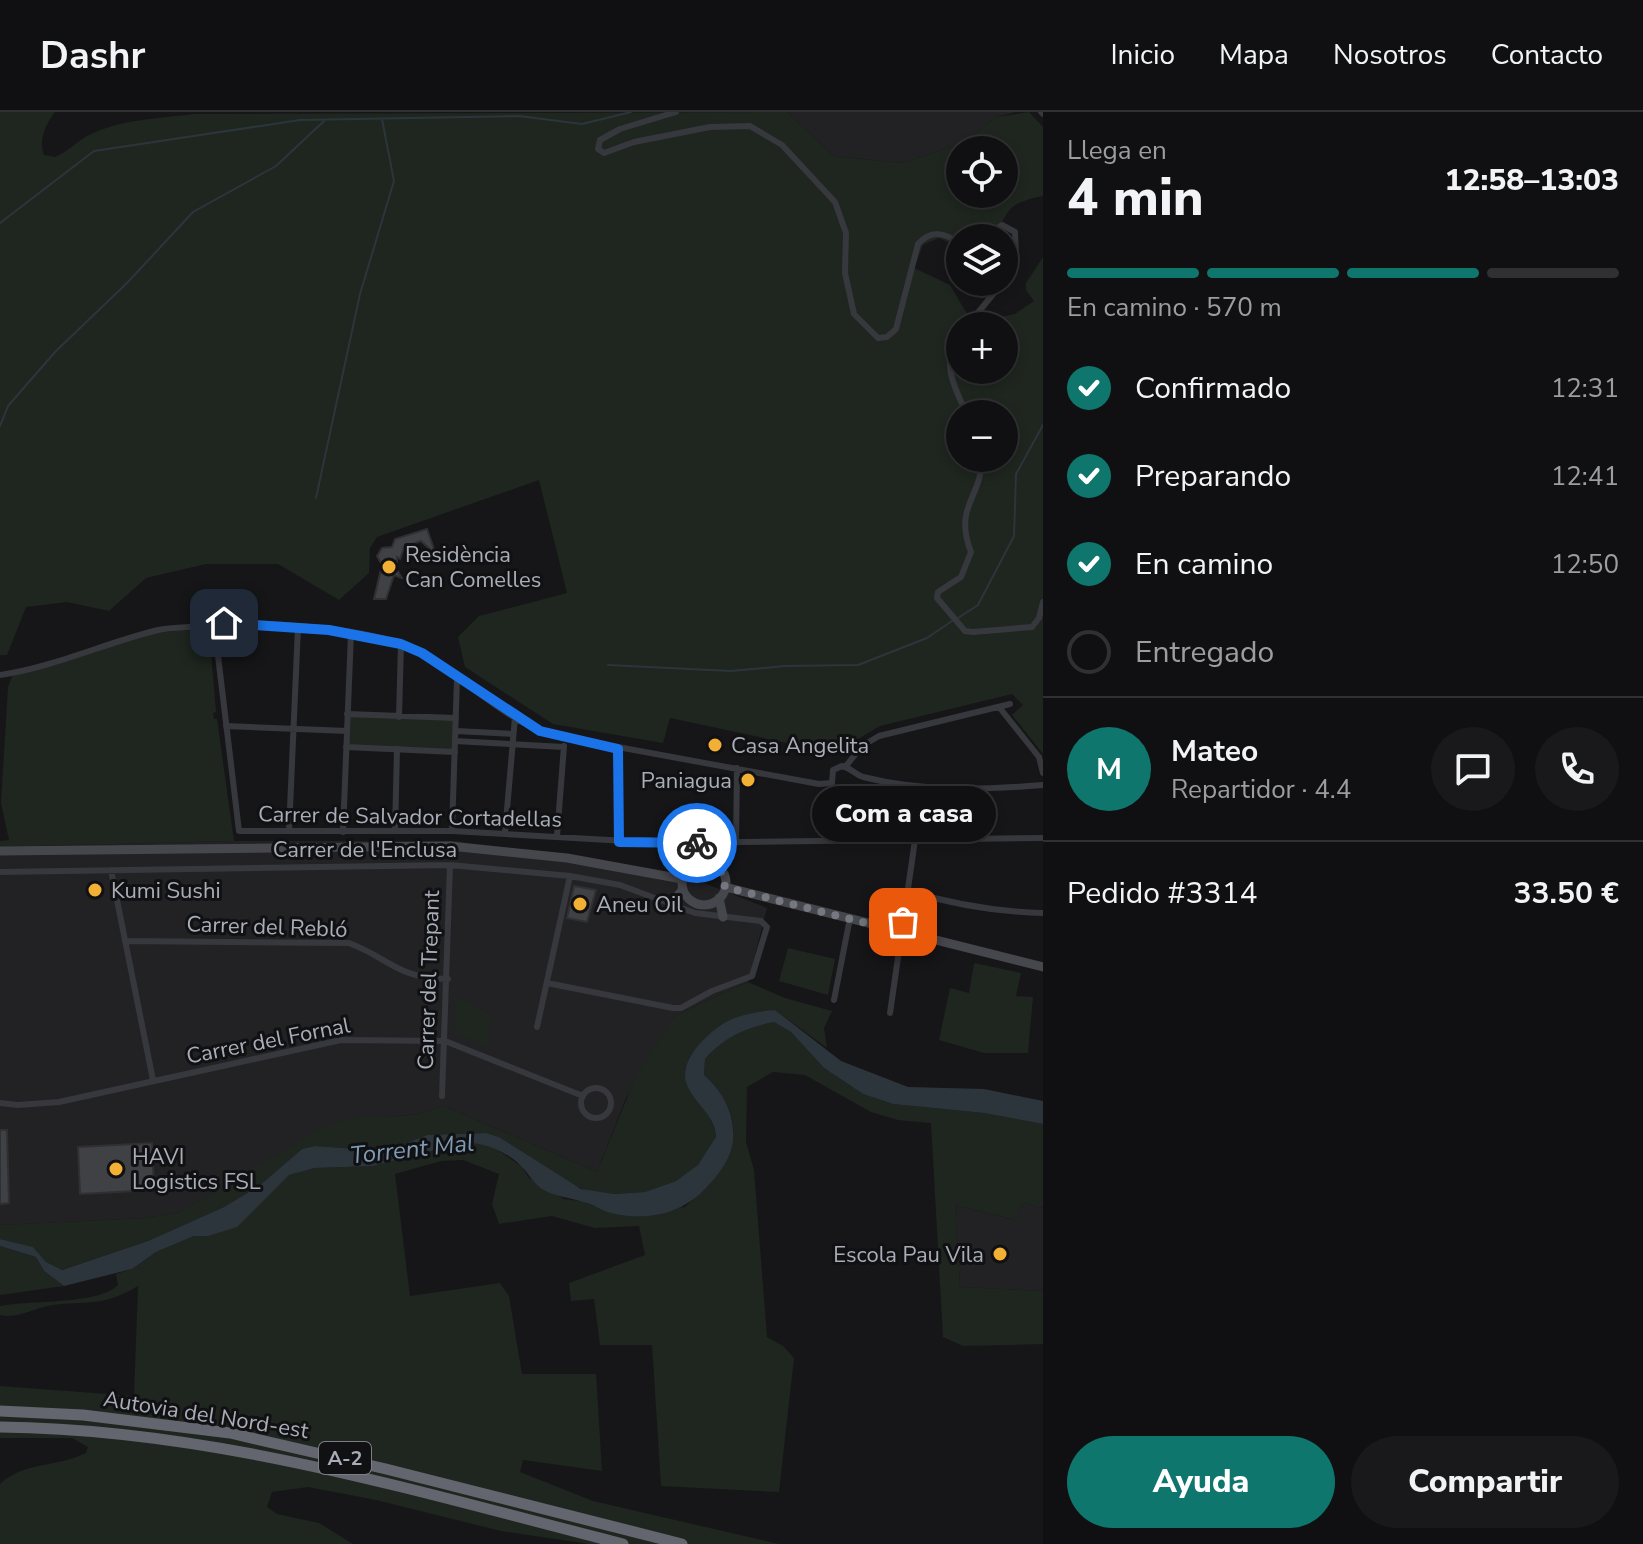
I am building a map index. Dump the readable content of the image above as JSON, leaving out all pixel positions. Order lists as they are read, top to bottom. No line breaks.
{"streets":{"highway":["Autovia del Nord-est","A-2"],"street":["Carrer de Salvador Cortadellas","Carrer de l'Enclusa","Carrer del Rebló","Carrer del Trepant","Carrer del Fornal"]},"crossings":[["Carrer de l'Enclusa","Carrer del Trepant"],["Carrer del Rebló","Carrer del Trepant"],["Carrer del Trepant","Carrer del Fornal"]],"water":["Torrent Mal"],"places":["Residència Can Comelles","Casa Angelita","Paniagua","Kumi Sushi","Aneu Oil","Com a casa","HAVI Logistics FSL","Escola Pau Vila"],"page":{"header":"Dashr","nav":["Inicio","Mapa","Nosotros","Contacto"],"heading":["4 min","Llega en","12:58–13:03"],"panel":["Mateo","Repartidor · 4.4","Pedido #3314","33.50 €"],"map_buttons":["+","−"],"bar":"En camino · 570 m","list":[["Confirmado","12:31"],["Preparando","12:41"],["En camino","12:50"],"Entregado"],"round":"M","bubble":"Com a casa","buttons":["Ayuda","Compartir"]}}
